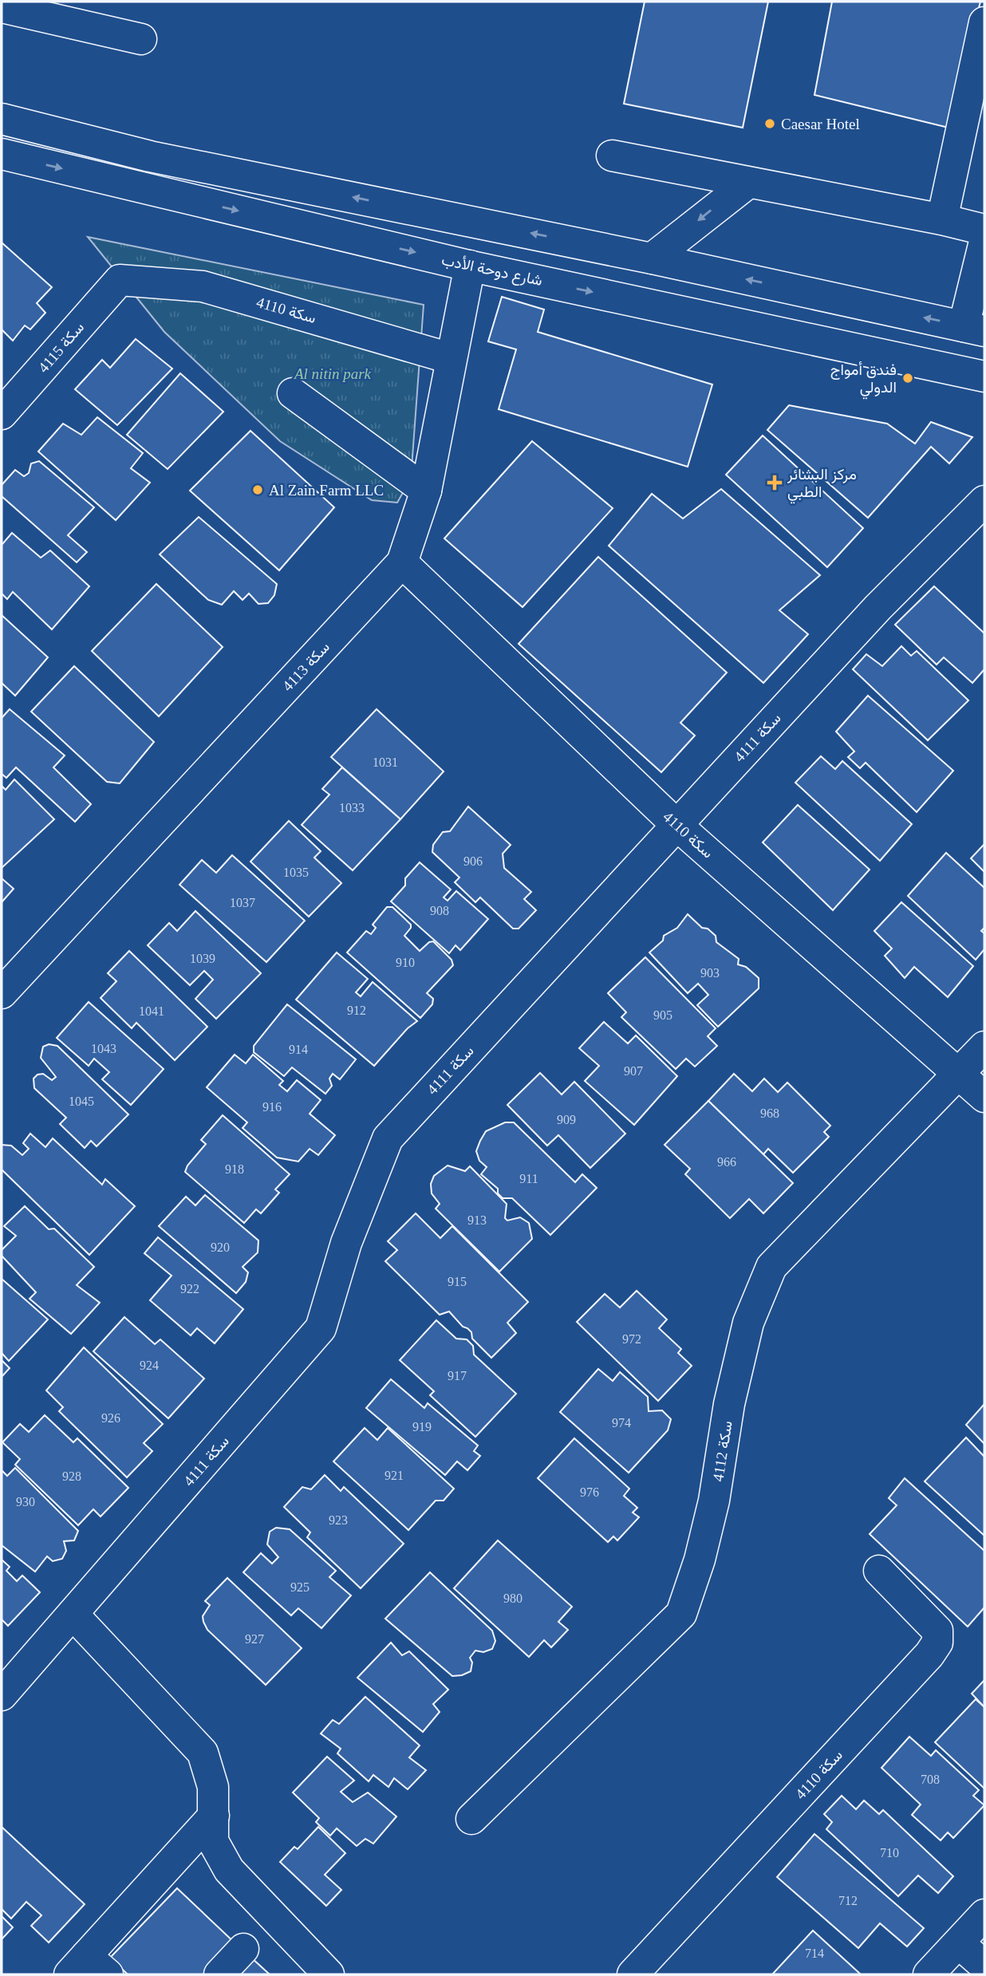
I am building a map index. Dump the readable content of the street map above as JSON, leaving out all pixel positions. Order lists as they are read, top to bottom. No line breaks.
{"streets":{"street":["شارع دوحة الأدب","سكة 4110","سكة 4115","سكة 4113","سكة 4111","سكة 4112"]},"crossings":[["شارع دوحة الأدب","سكة 4113"],["سكة 4110","سكة 4115"],["سكة 4110","سكة 4113"],["سكة 4110","سكة 4111"],["سكة 4110","سكة 4112"]],"parks":["Al nitin park"],"places":{"other":["Caesar Hotel","فندق أمواج الدولي","Al Zain Farm LLC"],"health":["مركز البشائر الطبي"]},"house_numbers":["1031","1033","906","1035","1037","908","1039","910","903","912","1041","905","1043","914","907","1045","916","968","909","966","918","911","913","920","915","922","972","924","917","926","974","919","921","928","976","930","923","925","980","927","708","710","712","714"]}
